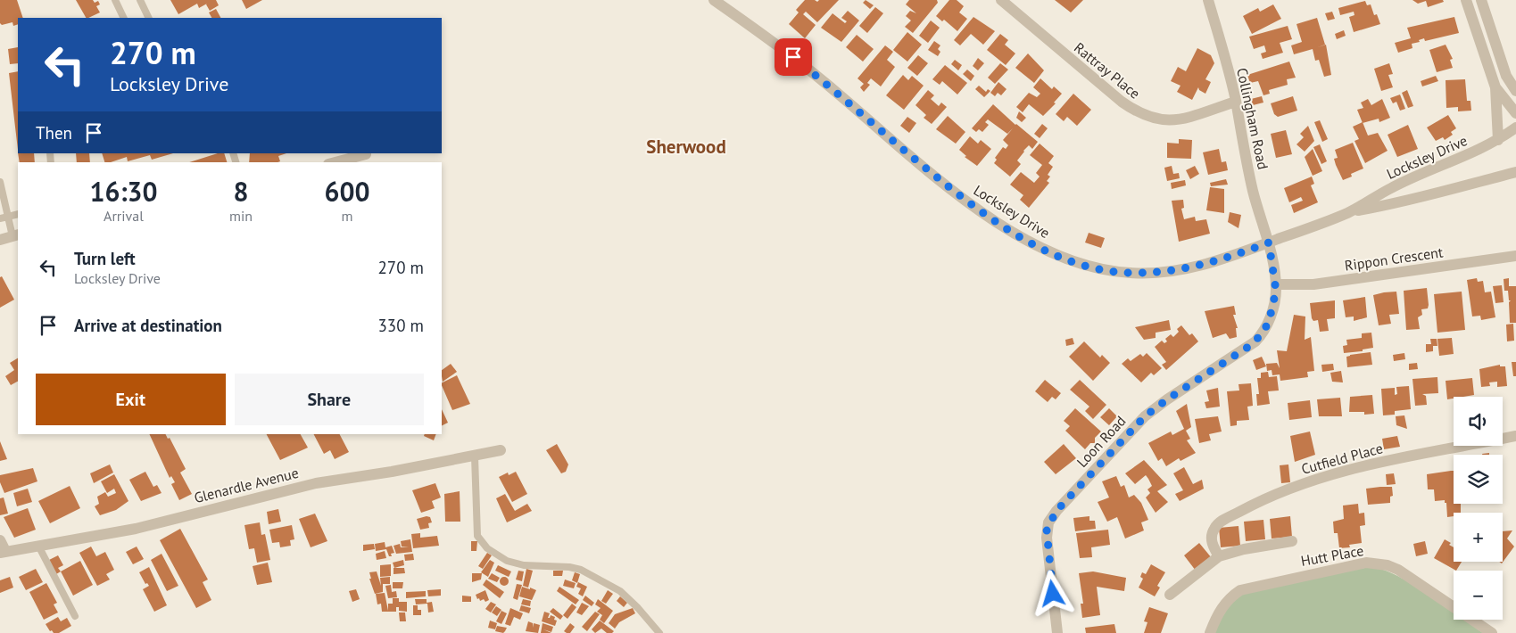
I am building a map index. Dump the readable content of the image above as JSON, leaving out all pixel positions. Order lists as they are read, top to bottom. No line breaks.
{"streets":{"street":["Rattray Place","Collingham Road","Locksley Drive","Rippon Crescent","Loon Road","Cutfield Place","Glenardle Avenue","Hutt Place"]},"crossings":[["Rattray Place","Collingham Road"],["Collingham Road","Locksley Drive"],["Collingham Road","Loon Road"],["Locksley Drive","Loon Road"],["Rippon Crescent","Loon Road"]],"districts":["Sherwood"],"page":{"turn":["270 m","Locksley Drive"],"then":"Then","eta":["16:30","Arrival","8","min","600","m"],"list":[{"name":"Turn left","note":"Locksley Drive","value":"270 m"},{"name":"Arrive at destination","value":"330 m"}],"buttons":["Exit","Share"],"map_buttons":["+","−"]}}
